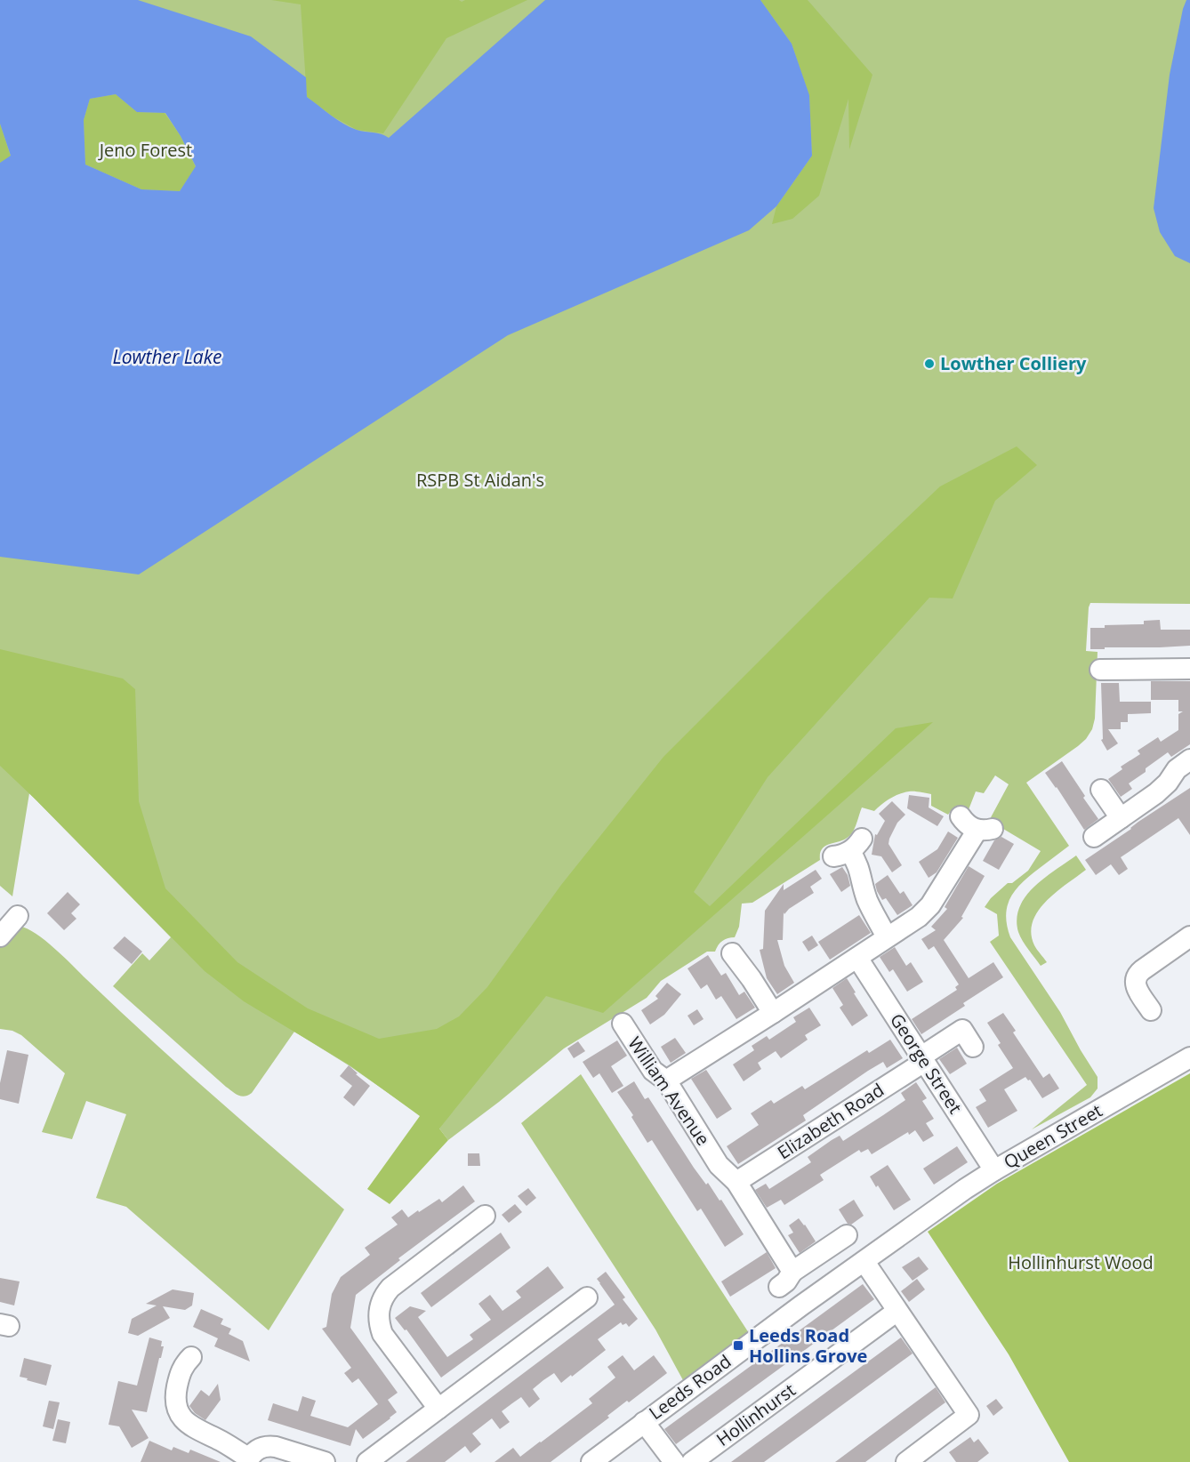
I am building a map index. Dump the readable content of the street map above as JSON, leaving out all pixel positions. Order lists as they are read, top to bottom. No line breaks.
{"streets":{"street":["George Street","William Avenue","Elizabeth Road","Queen Street","Leeds Road","Hollinhurst"]},"crossings":[["George Street","Elizabeth Road"],["George Street","Queen Street"],["William Avenue","Elizabeth Road"],["Queen Street","Leeds Road"]],"water":["Lowther Lake"],"parks":["Jeno Forest","RSPB St Aidan's","Hollinhurst Wood"],"places":{"other":["Lowther Colliery"],"transit":["Leeds Road Hollins Grove"]}}
